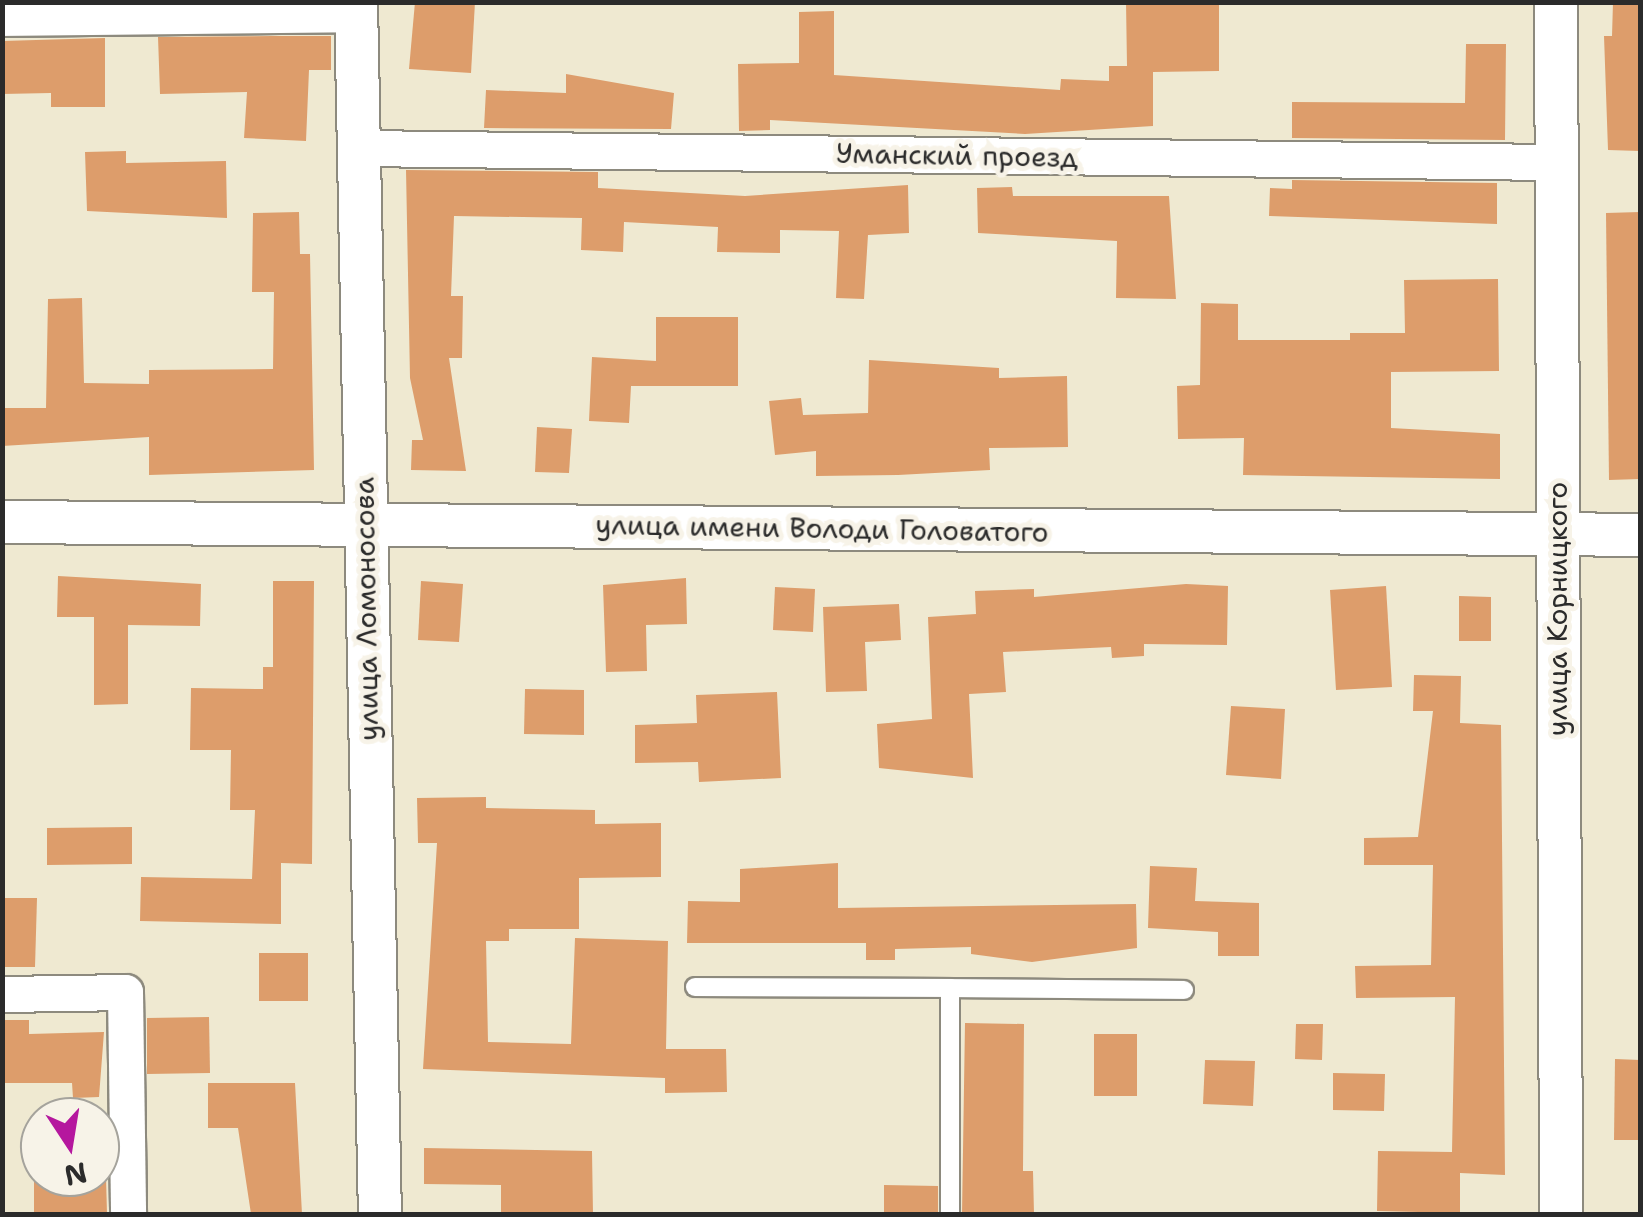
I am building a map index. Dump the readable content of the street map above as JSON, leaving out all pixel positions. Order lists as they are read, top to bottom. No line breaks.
{"streets":{"street":["Уманский проезд","улица имени Володи Головатого","улица Ломоносова","улица Корницкого"]},"crossings":[["Уманский проезд","улица Ломоносова"],["Уманский проезд","улица Корницкого"],["улица имени Володи Головатого","улица Ломоносова"],["улица имени Володи Головатого","улица Корницкого"]],"north":"bottom"}
